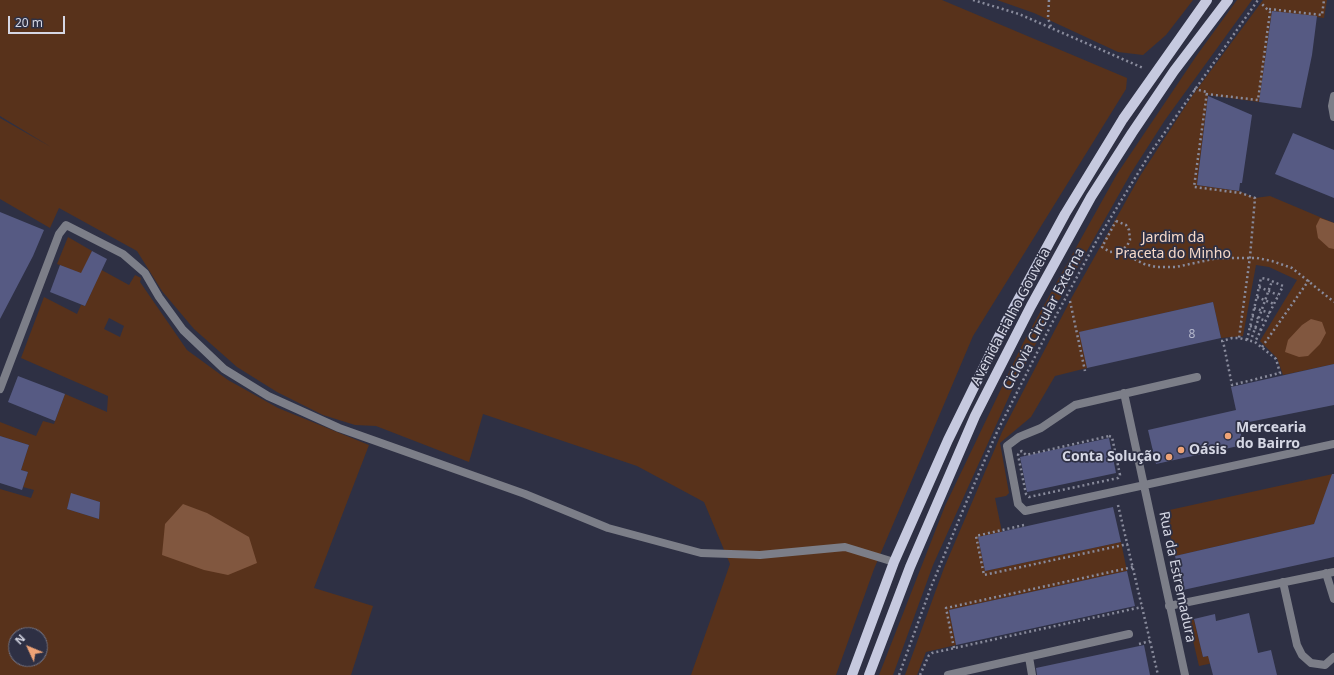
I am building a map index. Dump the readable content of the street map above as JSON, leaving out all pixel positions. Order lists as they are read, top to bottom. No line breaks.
{"streets":{"main road":["Avenida Fialho Gouveia"],"street":["Rua da Estremadura"],"path":["Ciclovia Circular Externa"]},"parks":["Jardim da Praceta do Minho"],"places":["Mercearia do Bairro","Oásis","Conta Solução"],"house_numbers":["8"],"scale_bar":"20 m","north":"top left"}
